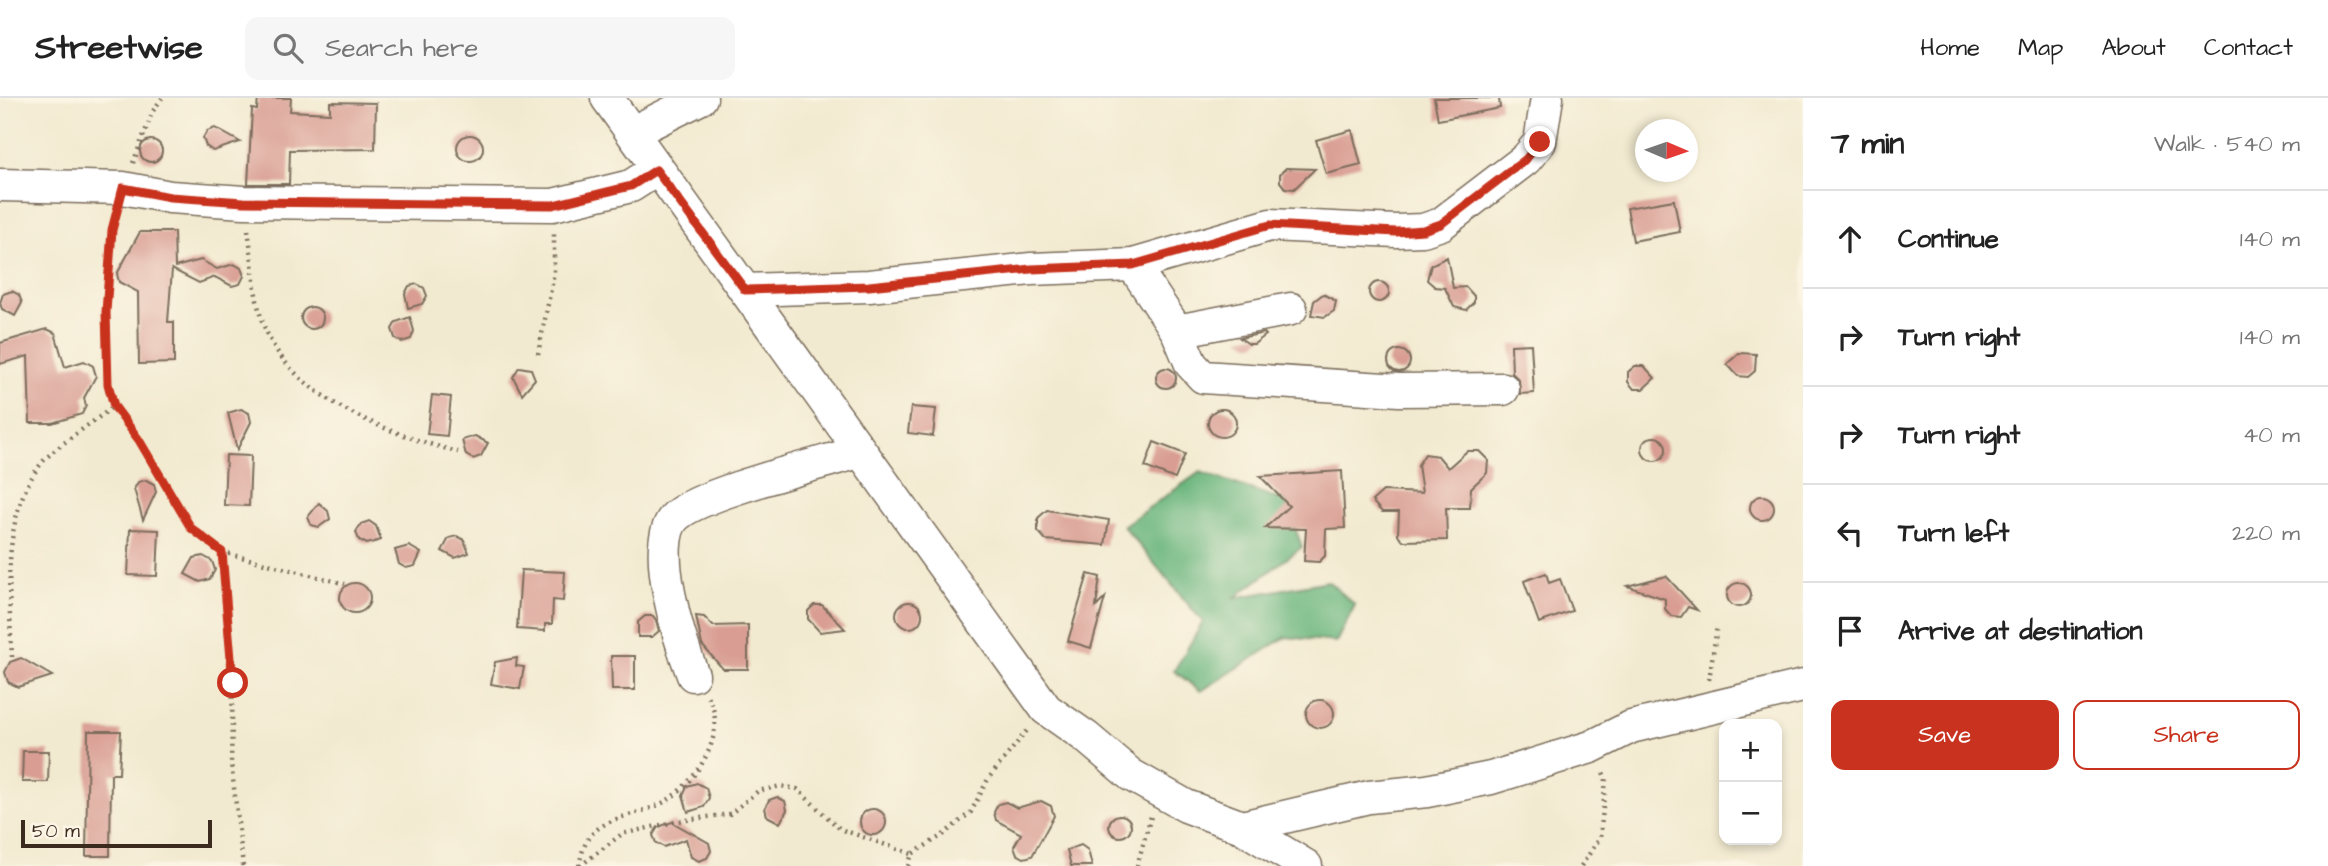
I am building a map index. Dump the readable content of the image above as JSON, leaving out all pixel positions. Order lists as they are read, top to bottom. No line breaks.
{"scale_bar":"50 m","north":"right","page":{"header":"Streetwise","search":"Search here","nav":["Home","Map","About","Contact"],"heading":["7 min","Walk · 540 m"],"list":[["Continue","140 m"],["Turn right","140 m"],["Turn right","40 m"],["Turn left","220 m"],"Arrive at destination"],"buttons":["Save","Share"],"map_buttons":["+","−"],"scale":"50 m"}}
